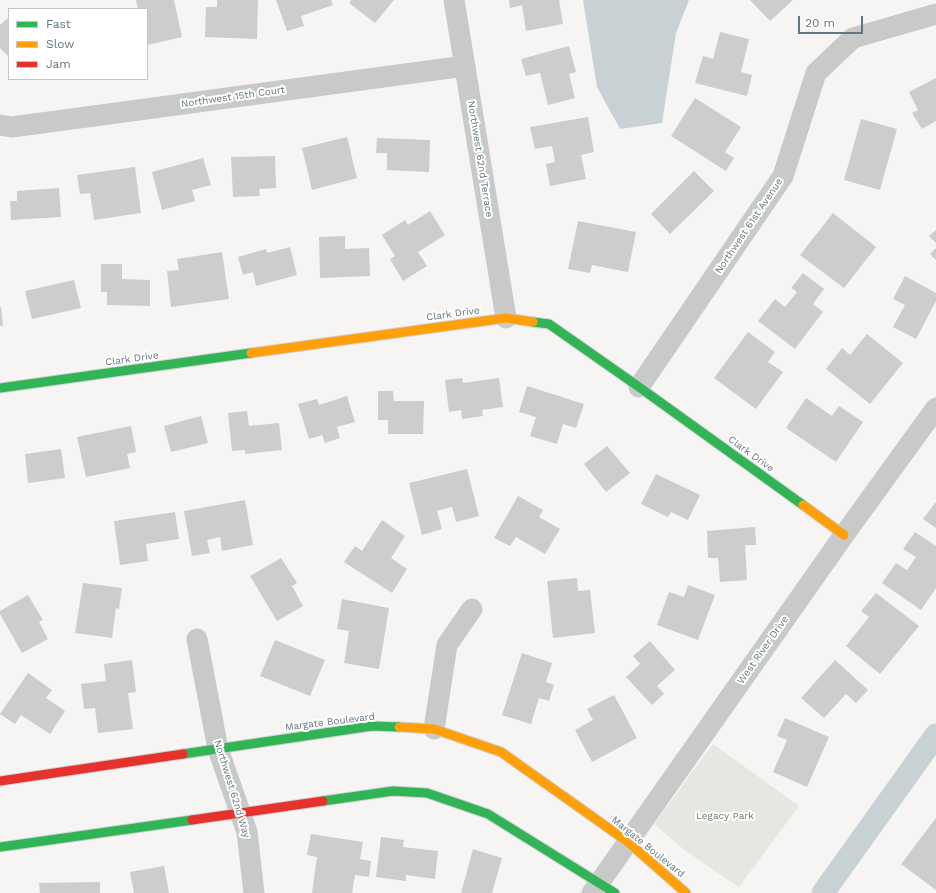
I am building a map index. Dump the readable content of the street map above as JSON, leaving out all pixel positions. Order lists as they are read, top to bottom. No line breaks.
{"streets":{"street":["Northwest 15th Court","Northwest 62nd Terrace","Northwest 61st Avenue","Clark Drive","West River Drive","Margate Boulevard","Northwest 62nd Way"]},"crossings":[["Northwest 15th Court","Northwest 62nd Terrace"],["Northwest 62nd Terrace","Clark Drive"],["Northwest 61st Avenue","Clark Drive"],["Clark Drive","West River Drive"],["West River Drive","Margate Boulevard"],["Margate Boulevard","Northwest 62nd Way"]],"parks":["Legacy Park"],"legend":["Fast","Slow","Jam"],"scale_bar":"20 m"}
